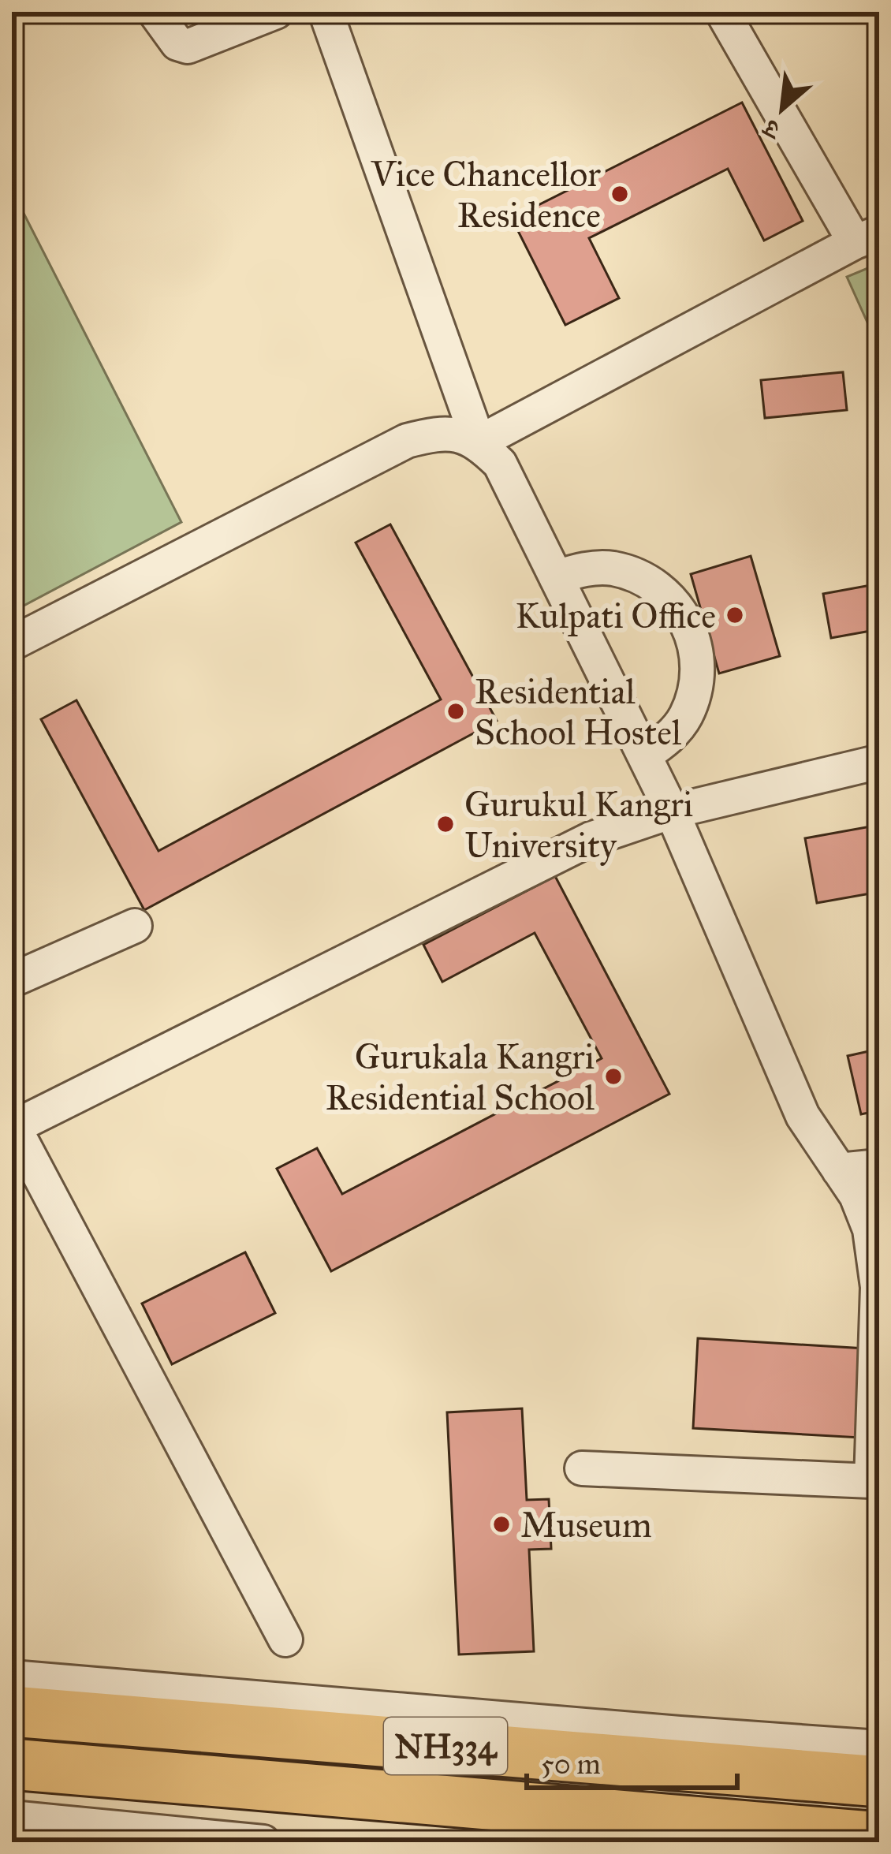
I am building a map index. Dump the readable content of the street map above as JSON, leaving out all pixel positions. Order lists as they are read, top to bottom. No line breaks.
{"streets":{"highway":["NH334"]},"places":["Vice Chancellor Residence","Kulpati Office","Residential School Hostel","Gurukul Kangri University","Gurukala Kangri Residential School","Museum"],"scale_bar":"50 m","north":"bottom left"}
